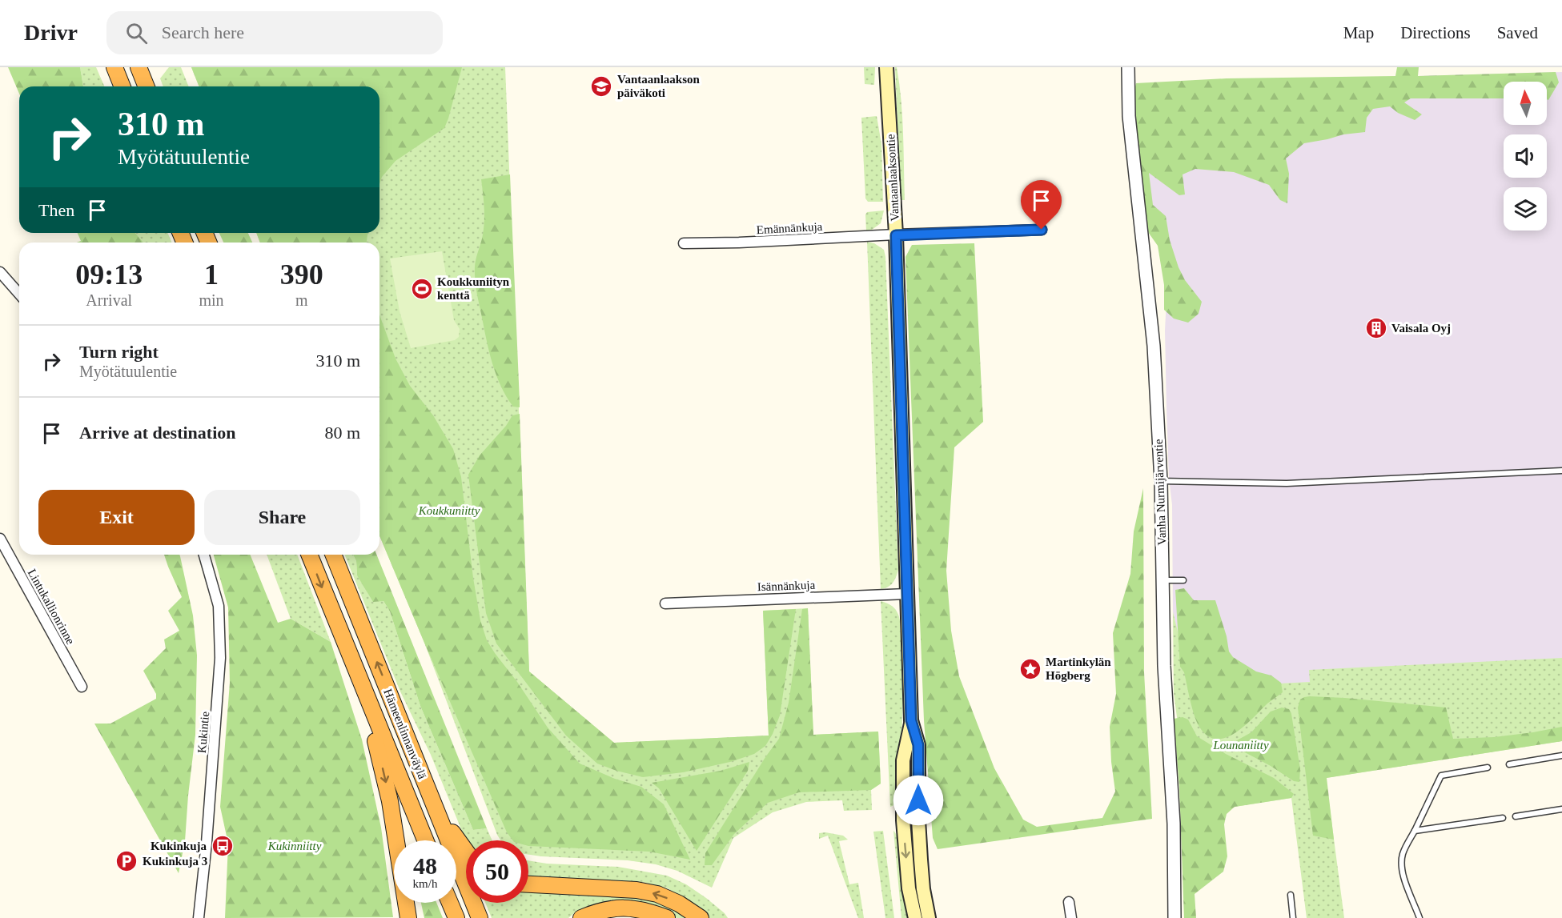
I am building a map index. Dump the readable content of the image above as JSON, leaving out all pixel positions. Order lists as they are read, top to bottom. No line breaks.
{"streets":{"highway":["Hämeenlinnanväylä"],"main road":["Vantaanlaaksontie"],"street":["Emännänkuja","Vanha Nurmijärventie","Isännänkuja","Lintukallionrinne","Kukintie"]},"crossings":[["Vantaanlaaksontie","Emännänkuja"],["Vantaanlaaksontie","Isännänkuja"]],"parks":["Koukkuniitty","Lounaniitty","Kukinniitty"],"places":{"school or university":["Vantaanlaakson päiväkoti"],"sports":["Koukkuniityn kenttä"],"building":["Vaisala Oyj"],"place":["Martinkylän Högberg"],"bus stop":["Kukinkuja"],"parking":["Kukinkuja 3"]},"north":"top","page":{"header":"Drivr","search":"Search here","nav":["Map","Directions","Saved"],"turn":["310 m","Myötätuulentie"],"then":"Then","eta":["09:13","Arrival","1","min","390","m"],"list":[{"name":"Turn right","note":"Myötätuulentie","value":"310 m"},{"name":"Arrive at destination","value":"80 m"}],"buttons":["Exit","Share"],"speed":"48 km/h","limit":"50"}}
